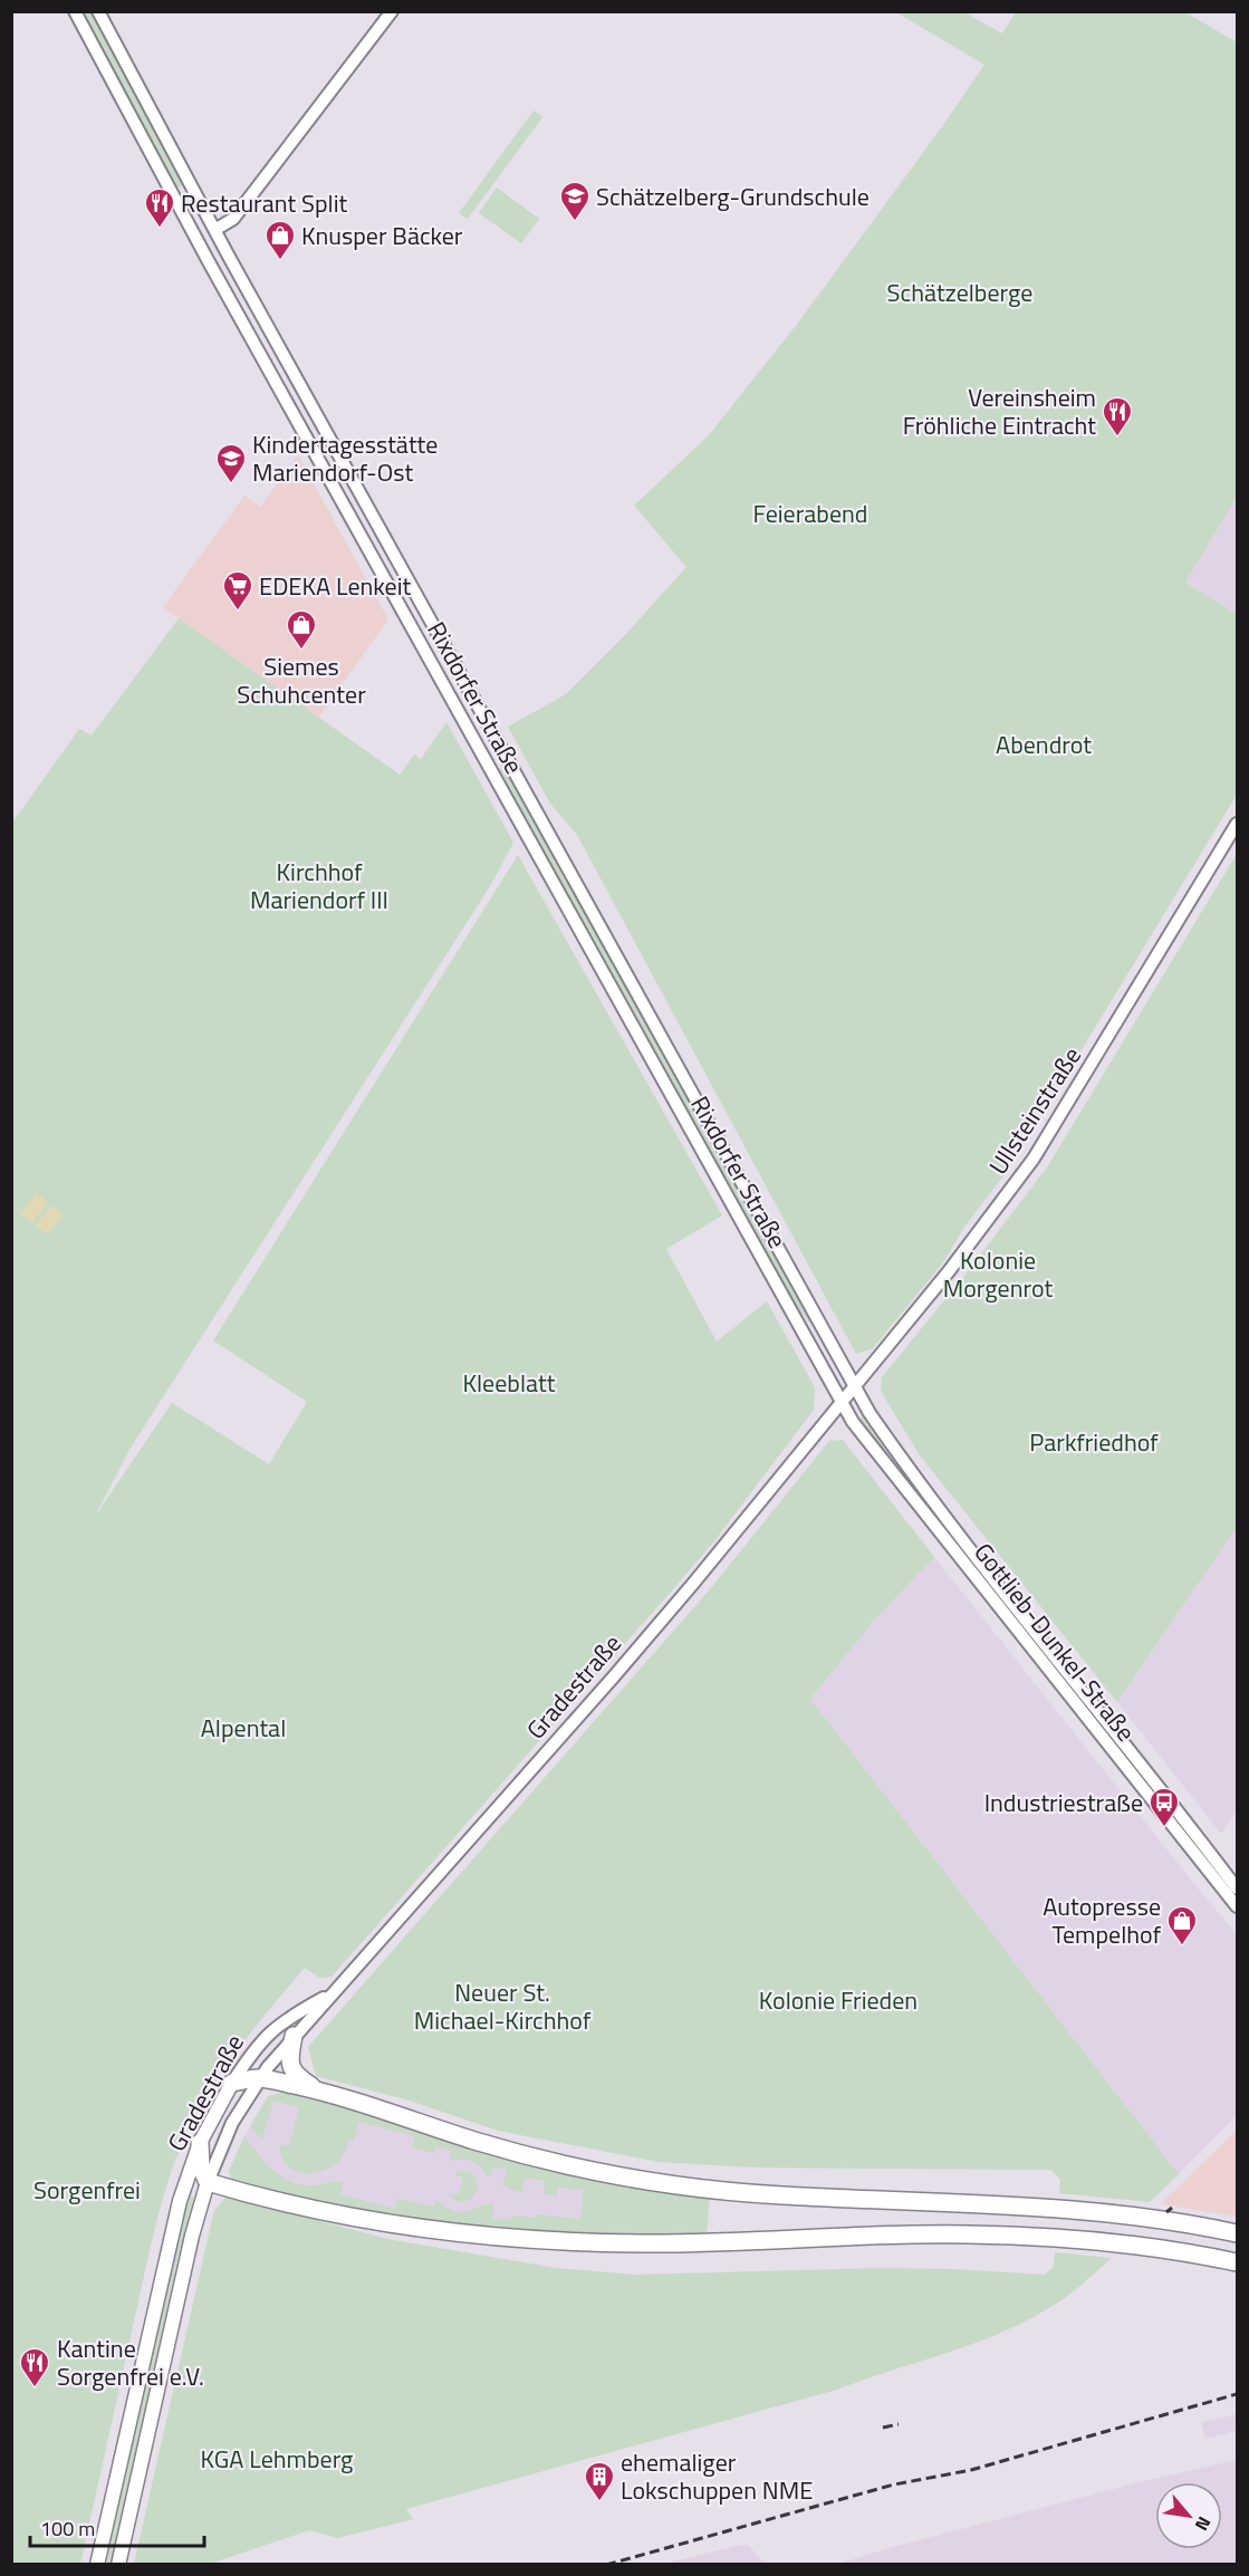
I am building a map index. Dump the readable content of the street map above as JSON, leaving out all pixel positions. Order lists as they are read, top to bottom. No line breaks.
{"streets":{"main road":["Gradestraße"],"street":["Rixdorfer Straße","Ullsteinstraße","Gottlieb-Dunkel-Straße"]},"crossings":[["Rixdorfer Straße","Ullsteinstraße"],["Rixdorfer Straße","Gottlieb-Dunkel-Straße"],["Rixdorfer Straße","Gradestraße"],["Ullsteinstraße","Gottlieb-Dunkel-Straße"],["Ullsteinstraße","Gradestraße"],["Gottlieb-Dunkel-Straße","Gradestraße"]],"parks":["Schätzelberge","Feierabend","Abendrot","Kirchhof Mariendorf III","Kolonie Morgenrot","Kleeblatt","Parkfriedhof","Alpental","Neuer St. Michael-Kirchhof","Kolonie Frieden","Sorgenfrei","KGA Lehmberg"],"places":{"school or university":["Schätzelberg-Grundschule","Kindertagesstätte Mariendorf-Ost"],"restaurant":["Restaurant Split","Vereinsheim Fröhliche Eintracht","Kantine Sorgenfrei e.V."],"shop":["Knusper Bäcker","Siemes Schuhcenter","Autopresse Tempelhof"],"supermarket":["EDEKA Lenkeit"],"bus stop":["Industriestraße"],"building":["ehemaliger Lokschuppen NME"]},"scale_bar":"100 m","north":"bottom right"}
